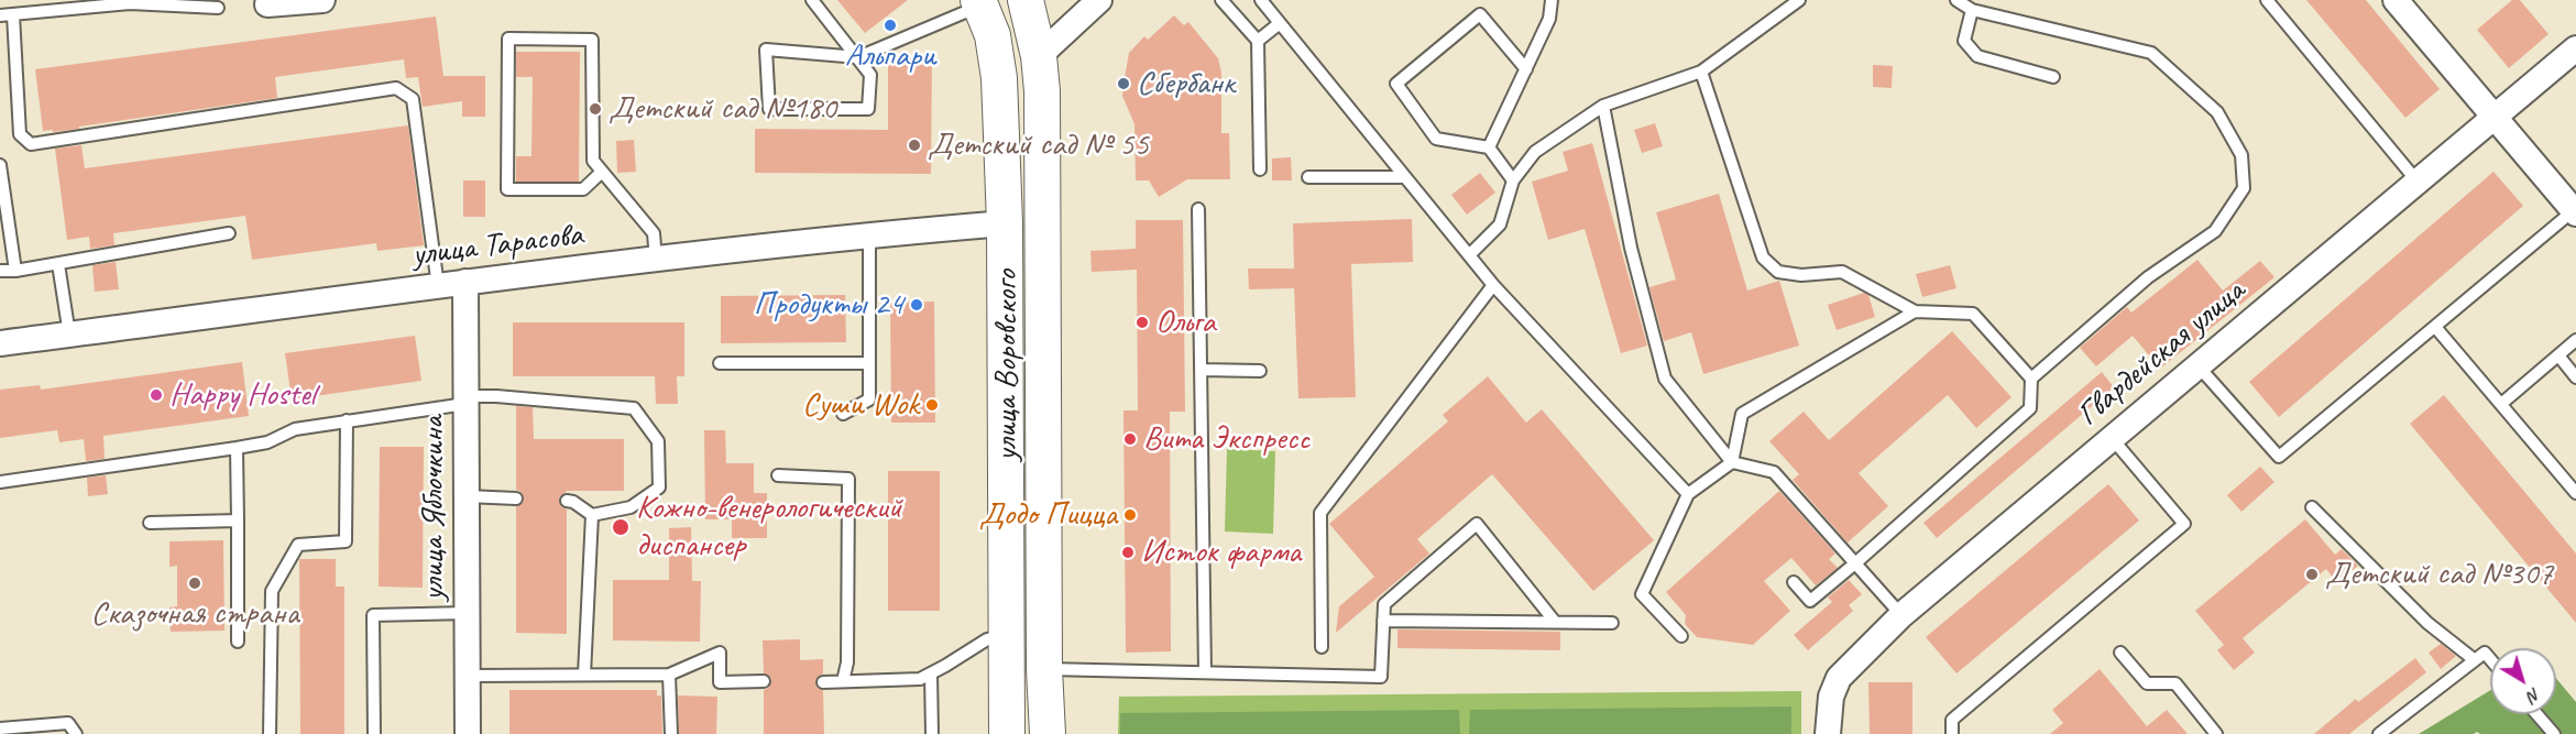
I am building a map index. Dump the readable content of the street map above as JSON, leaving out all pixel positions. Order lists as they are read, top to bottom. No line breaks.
{"streets":{"main road":["улица Воровского"],"street":["улица Тарасова","Гвардейская улица","улица Яблочкина"]},"crossings":[["улица Тарасова","улица Воровского"],["улица Тарасова","улица Яблочкина"]],"places":["Альпари","Сбербанк","Детский сад №180","Детский сад № 55","Продукты 24","Ольга","Happy Hostel","Суши Wok","Вита Экспресс","Додо Пицца","Кожно-венерологический диспансер","Исток фарма","Детский сад №307","Сказочная страна"],"north":"bottom right"}
